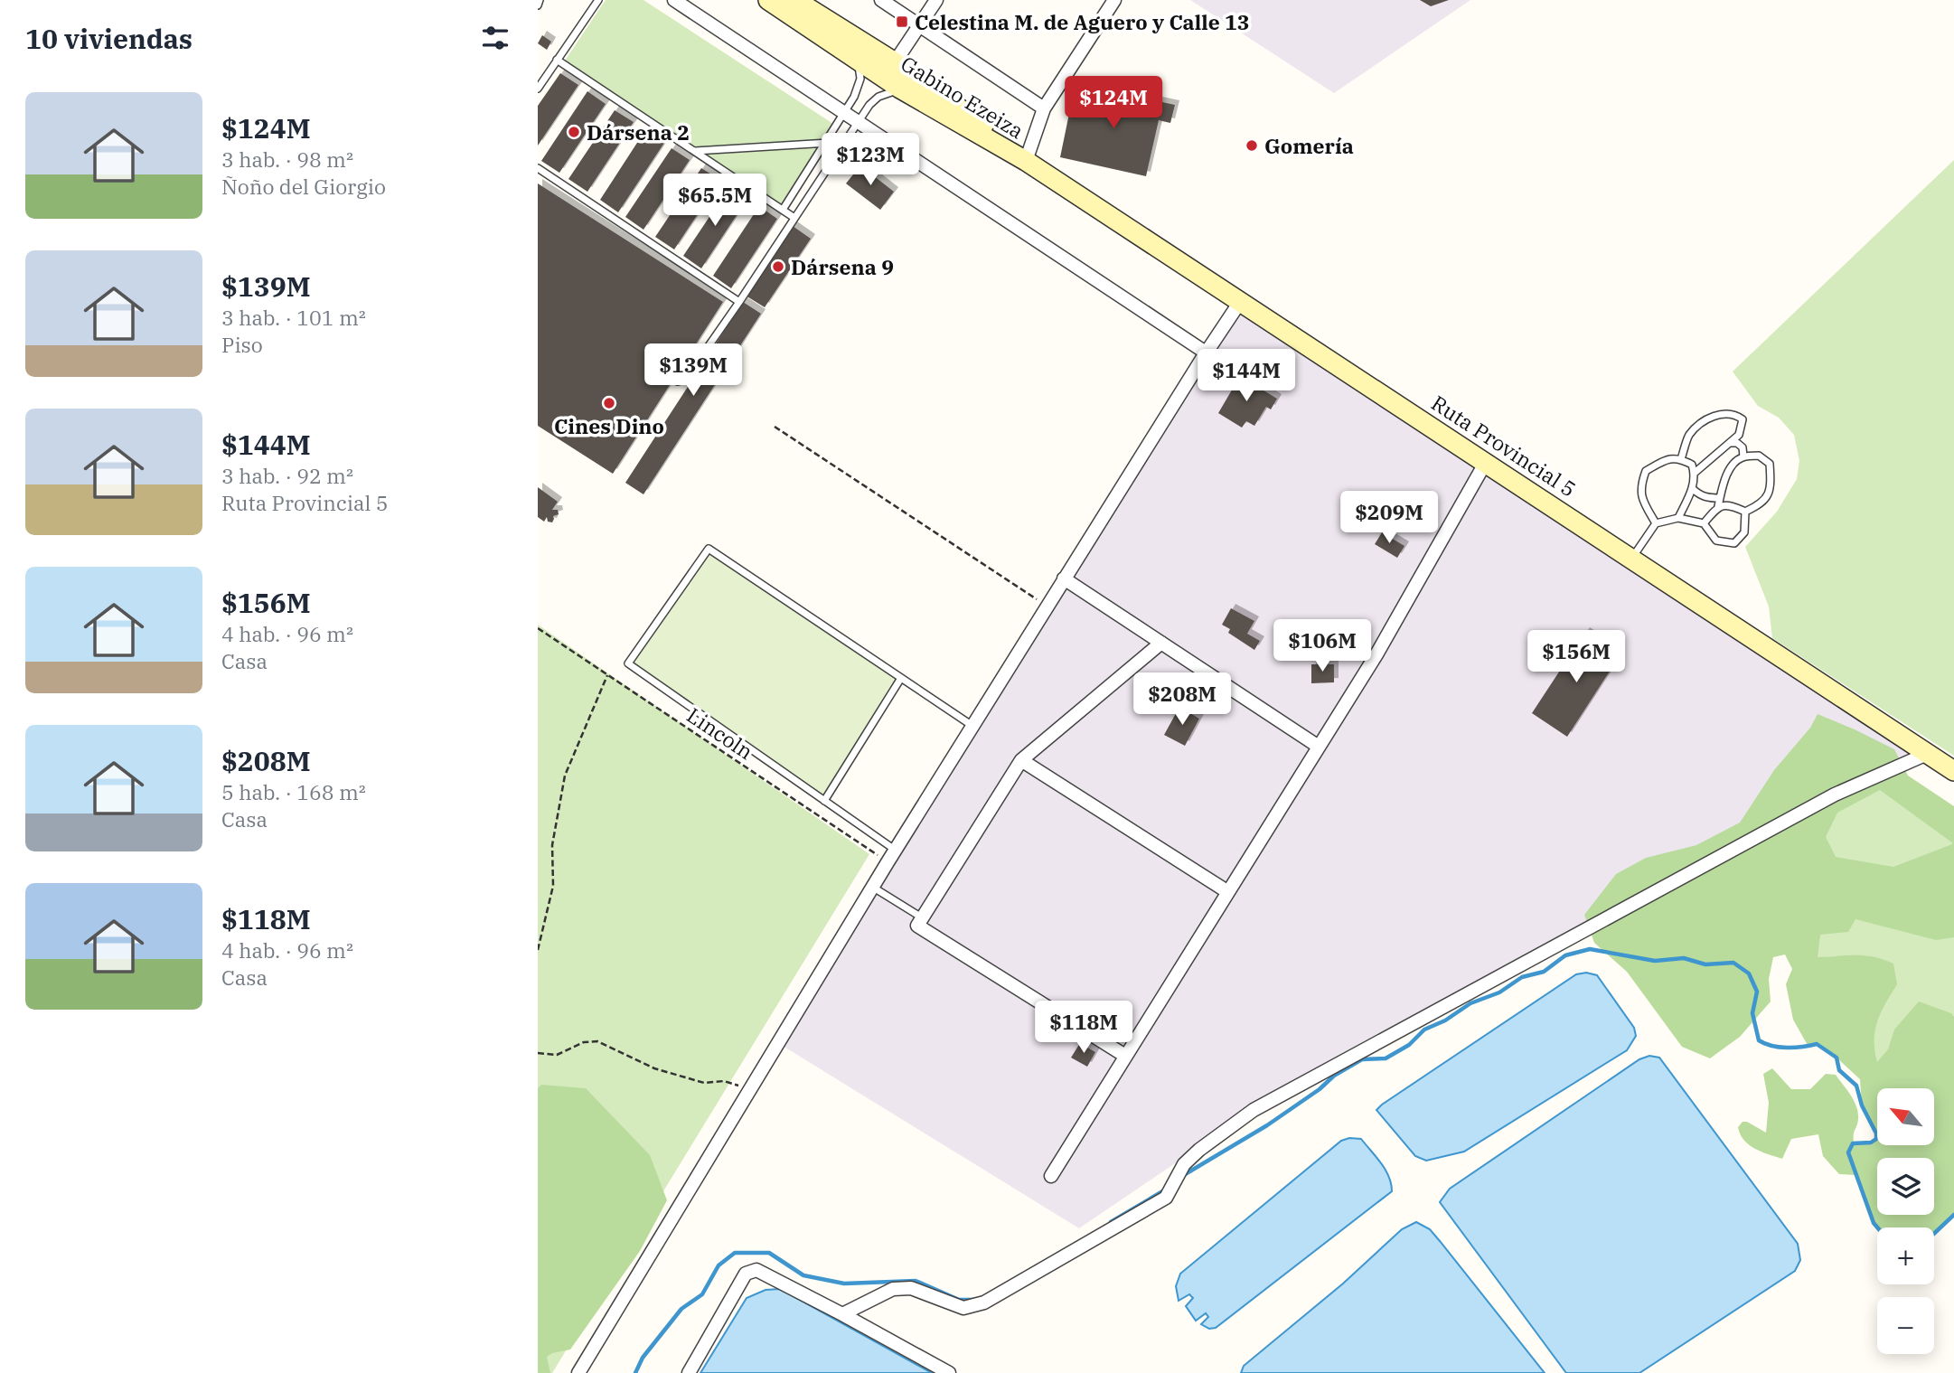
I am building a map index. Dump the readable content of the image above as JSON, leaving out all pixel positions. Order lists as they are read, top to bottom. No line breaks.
{"streets":{"main road":["Gabino Ezeiza","Ruta Provincial 5"],"path":["Lincoln"]},"crossings":[["Gabino Ezeiza","Ruta Provincial 5"]],"places":{"transit":["Celestina M. de Aguero y Calle 13"],"other":["Dársena 2","Gomería","Dársena 9","Cines Dino"]},"north":"top left","page":{"heading":"10 viviendas","list":[{"name":"$124M","note":"3 hab. · 98 m² · Ñoño del Giorgio"},{"name":"$139M","note":"3 hab. · 101 m² · Piso"},{"name":"$144M","note":"3 hab. · 92 m² · Ruta Provincial 5"},{"name":"$156M","note":"4 hab. · 96 m² · Casa"},{"name":"$208M","note":"5 hab. · 168 m² · Casa"},{"name":"$118M","note":"4 hab. · 96 m² · Casa"}],"price":["$124M","$123M","$65.5M","$139M","$144M","$209M","$106M","$156M","$208M","$118M"],"map_buttons":["+","−"]}}
